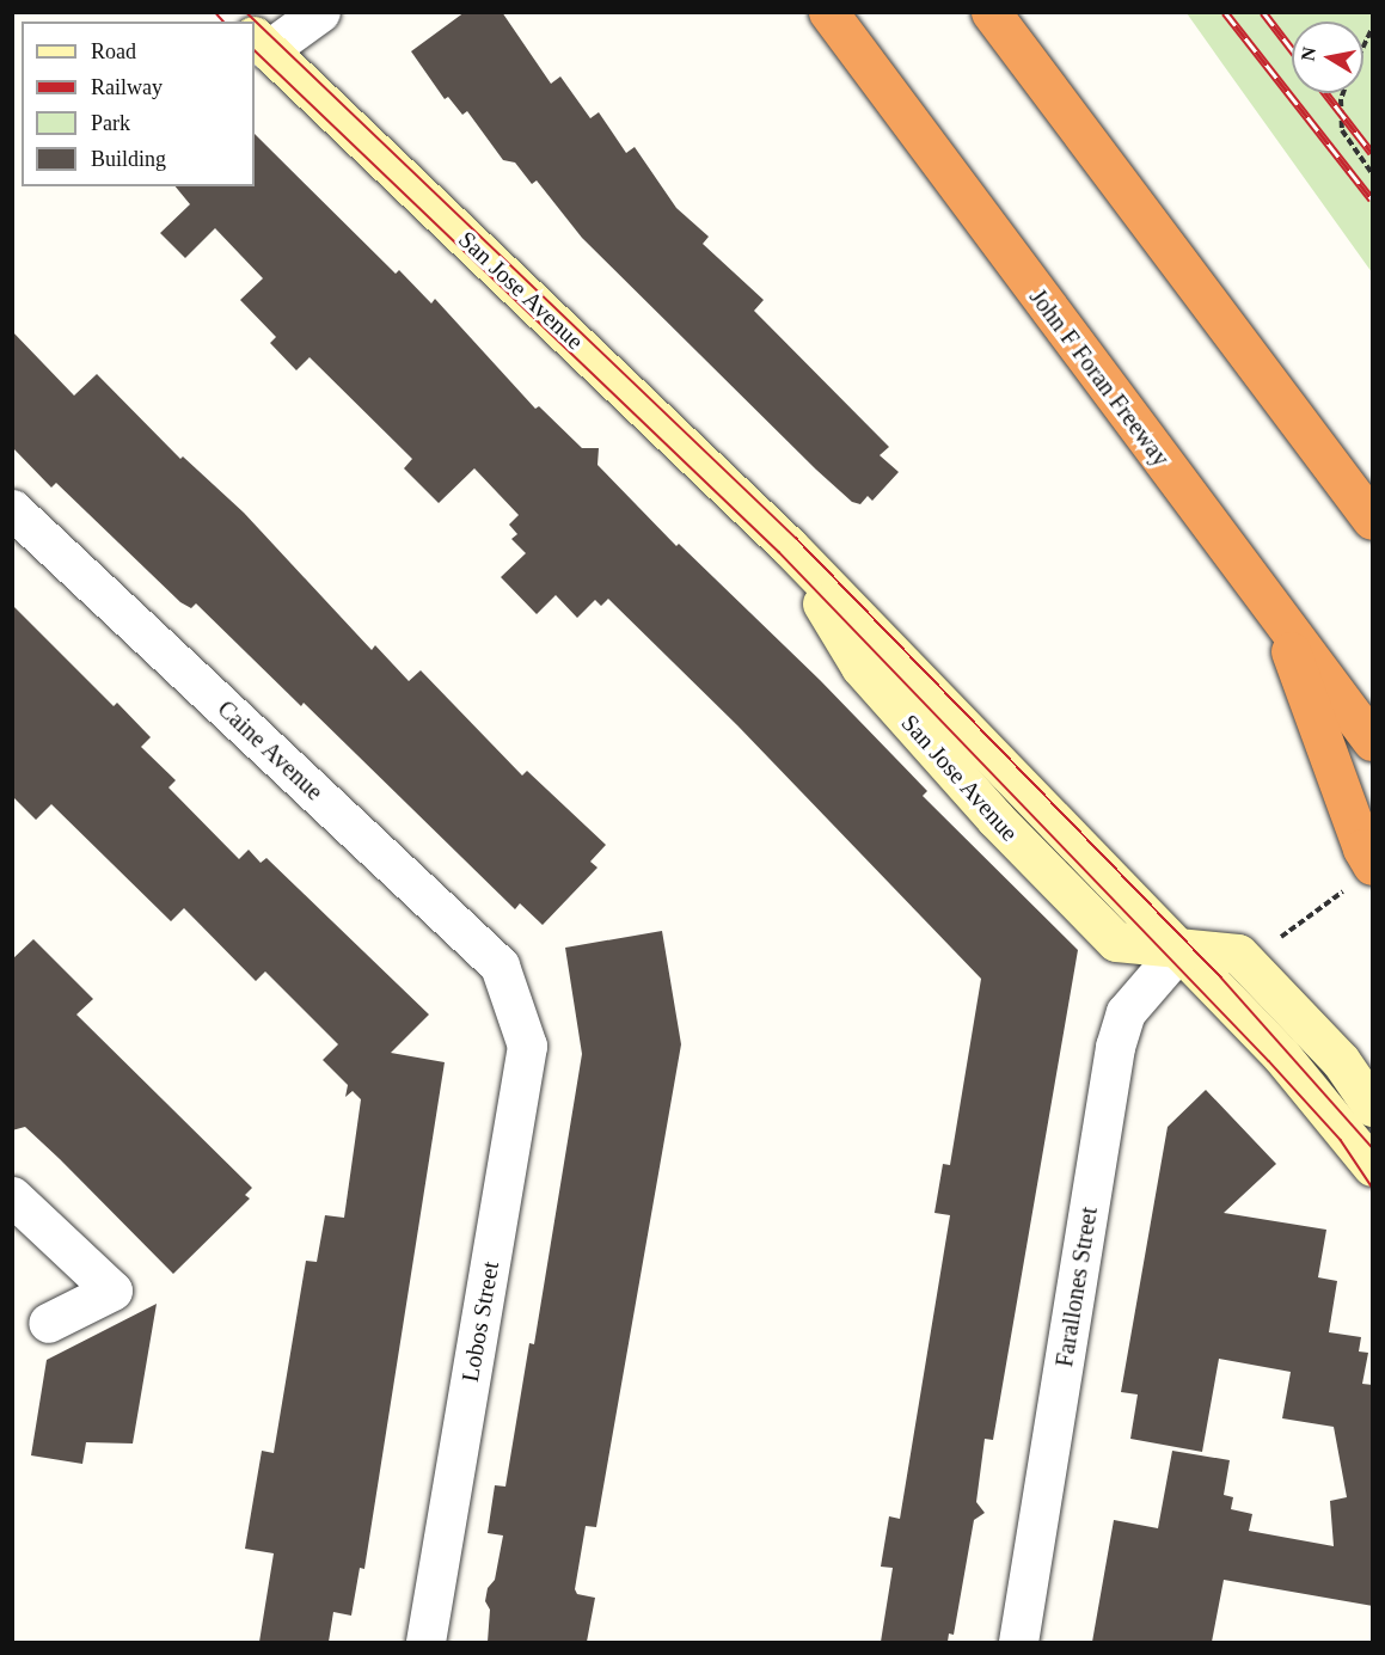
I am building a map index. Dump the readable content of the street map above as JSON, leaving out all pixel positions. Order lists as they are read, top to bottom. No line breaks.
{"streets":{"highway":["John F Foran Freeway"],"main road":["San Jose Avenue"],"street":["Caine Avenue","Farallones Street","Lobos Street"]},"crossings":[["San Jose Avenue","Farallones Street"],["Caine Avenue","Lobos Street"]],"legend":["Road","Railway","Park","Building"],"north":"left"}
